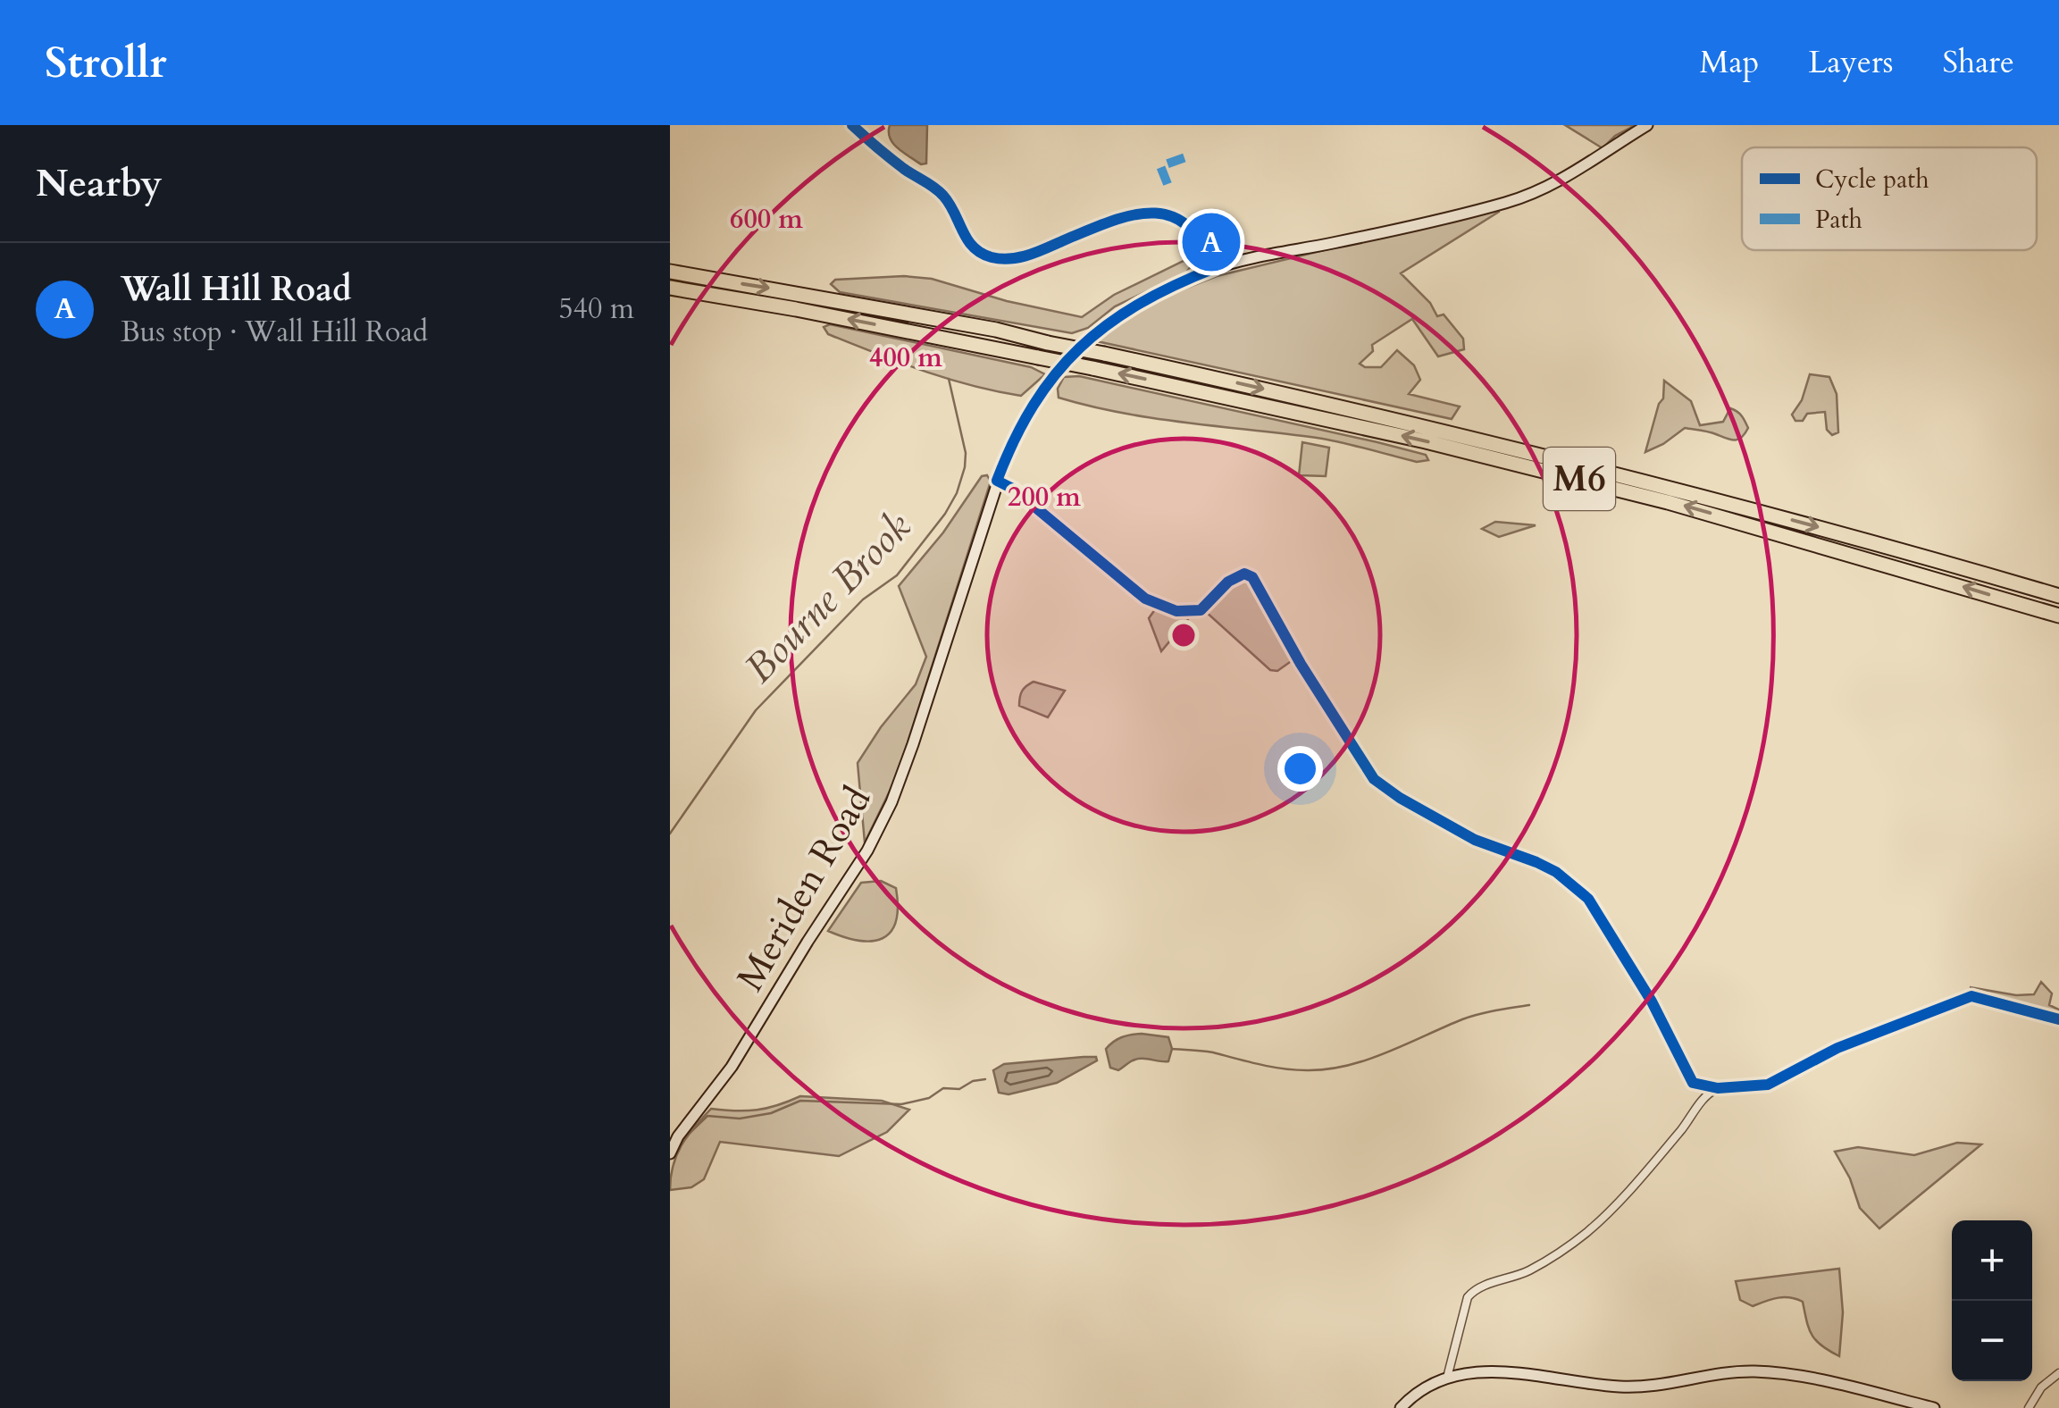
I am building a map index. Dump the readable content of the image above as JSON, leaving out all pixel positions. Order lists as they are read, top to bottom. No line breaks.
{"streets":{"highway":["M6"],"main road":["Meriden Road"]},"water":["Bourne Brook"],"legend":["Cycle path","Path"],"page":{"header":"Strollr","nav":["Map","Layers","Share"],"heading":"Nearby","pins":"A","list":[{"mark":"A","name":"Wall Hill Road","note":"Bus stop · Wall Hill Road","value":"540 m"}],"map_buttons":["+","−"]},"rings":["600 m","400 m","200 m"]}
